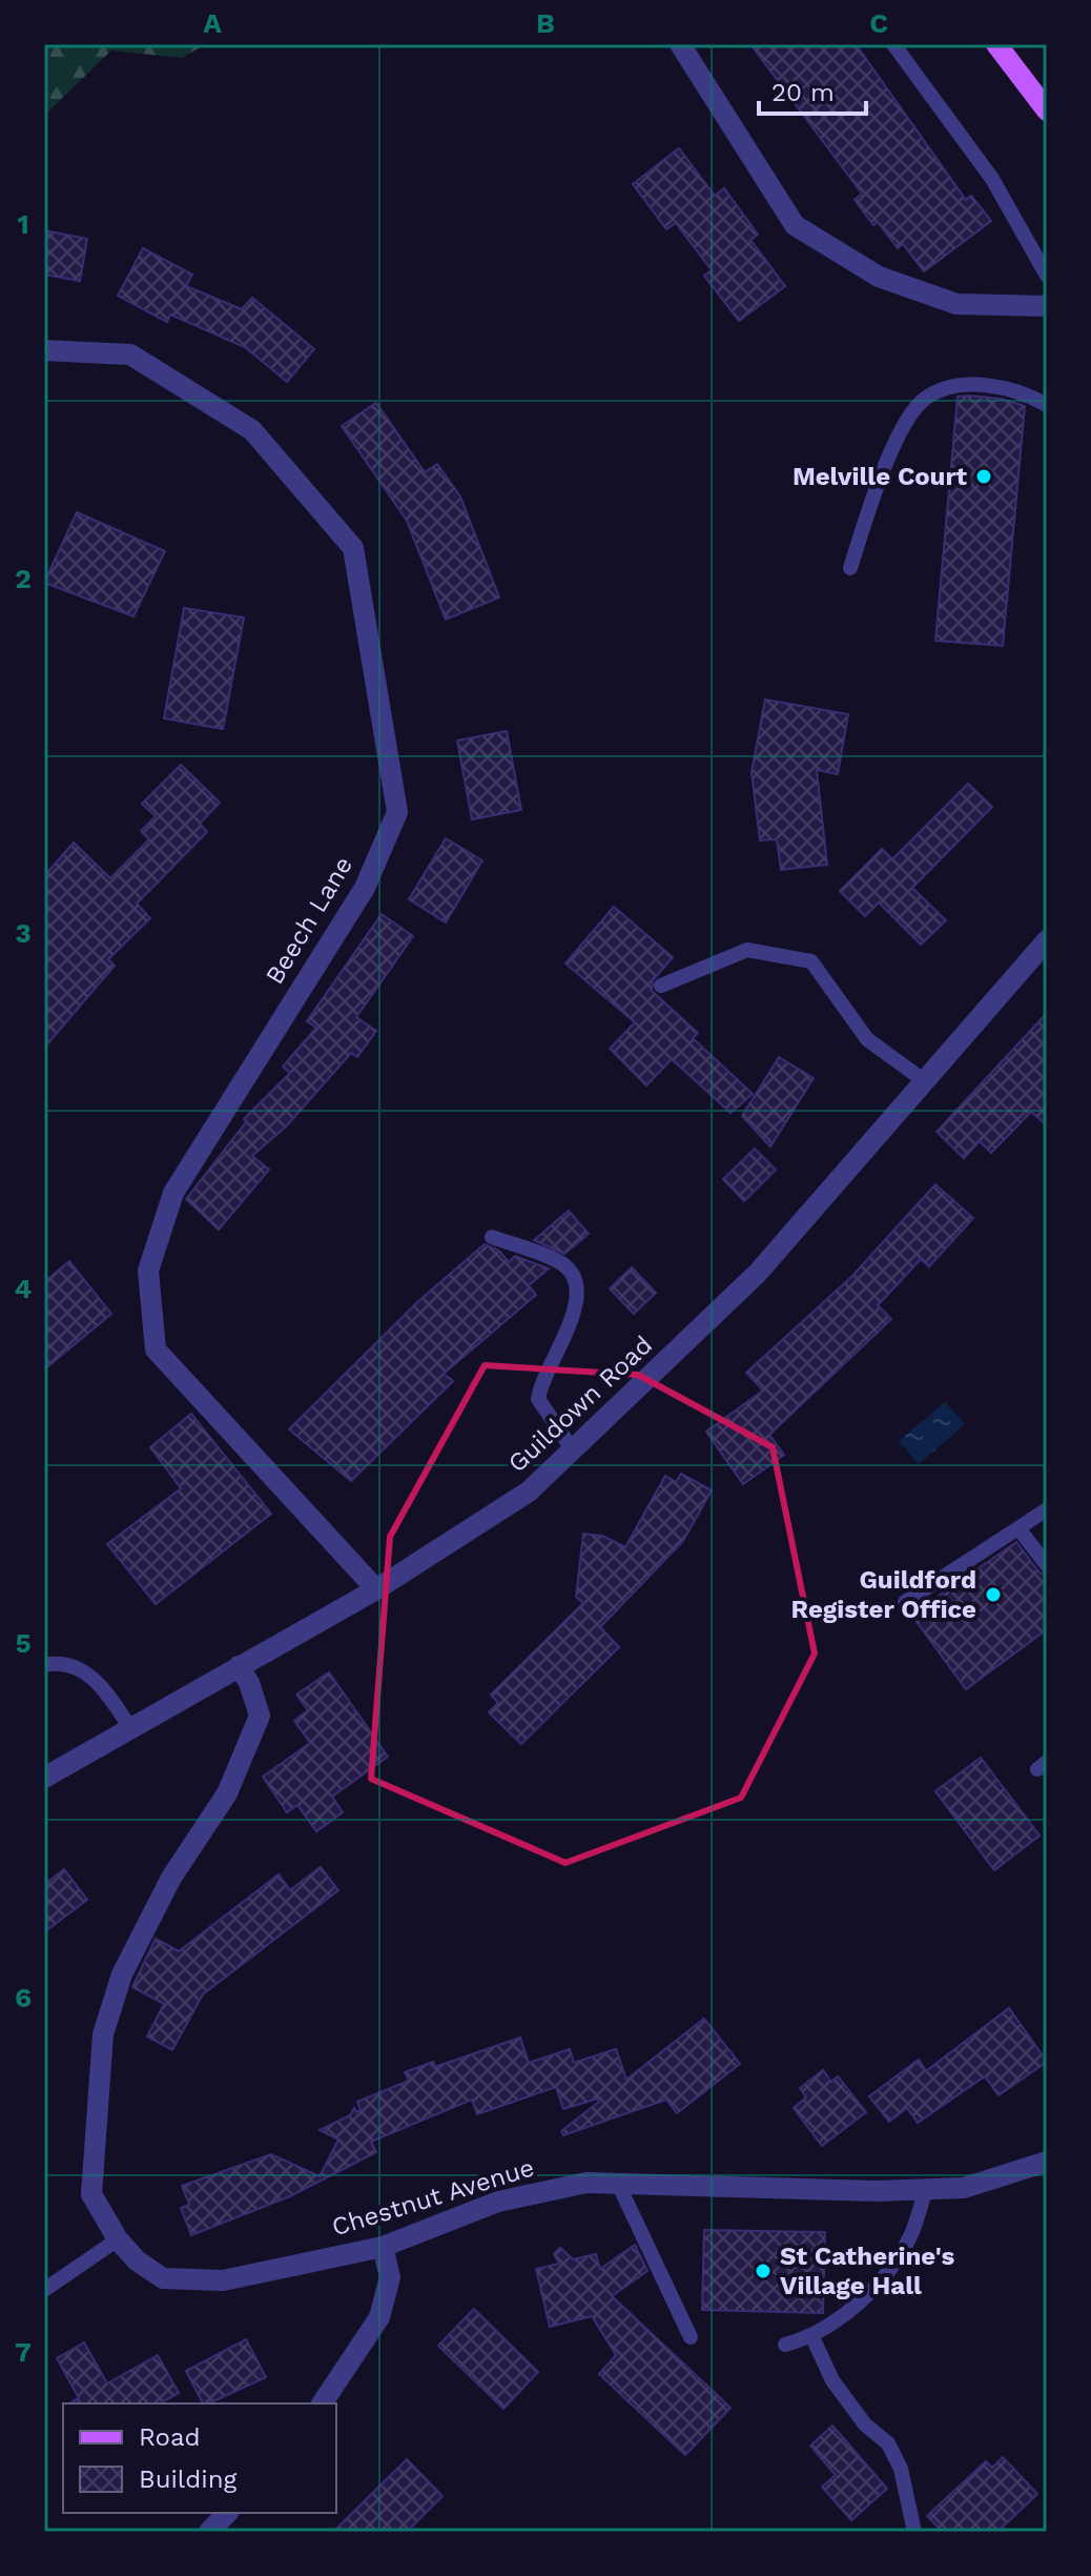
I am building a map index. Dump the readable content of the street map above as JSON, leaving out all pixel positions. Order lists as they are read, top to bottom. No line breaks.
{"streets":{"street":["Beech Lane","Guildown Road","Chestnut Avenue"]},"crossings":[["Beech Lane","Guildown Road"],["Guildown Road","Chestnut Avenue"]],"places":["Melville Court","Guildford Register Office","St Catherine's Village Hall"],"legend":["Road","Building"],"scale_bar":"20 m","grid":{"columns":["A","B","C"],"rows":["1","2","3","4","5","6","7"]}}
